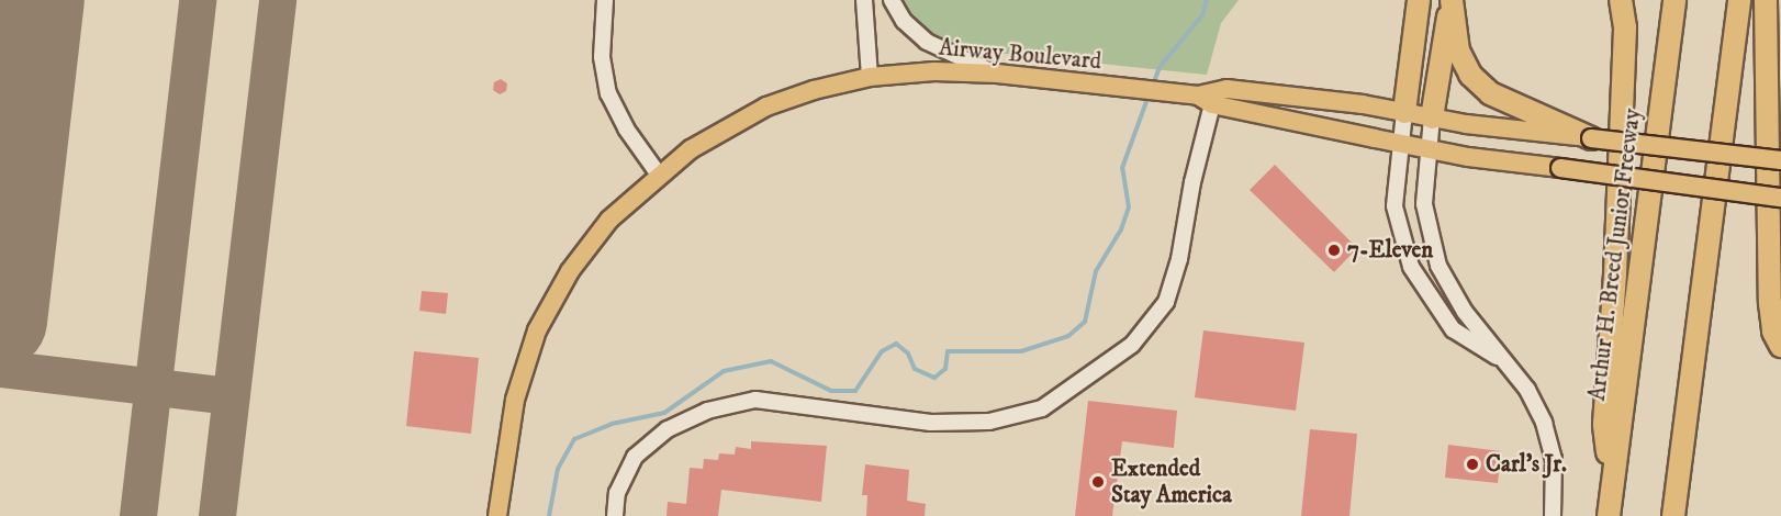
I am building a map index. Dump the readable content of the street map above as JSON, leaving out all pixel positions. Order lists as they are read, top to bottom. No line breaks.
{"streets":{"highway":["Arthur H. Breed Junior Freeway"],"main road":["Airway Boulevard"]},"places":["7-Eleven","Carl's Jr.","Extended Stay America"]}
